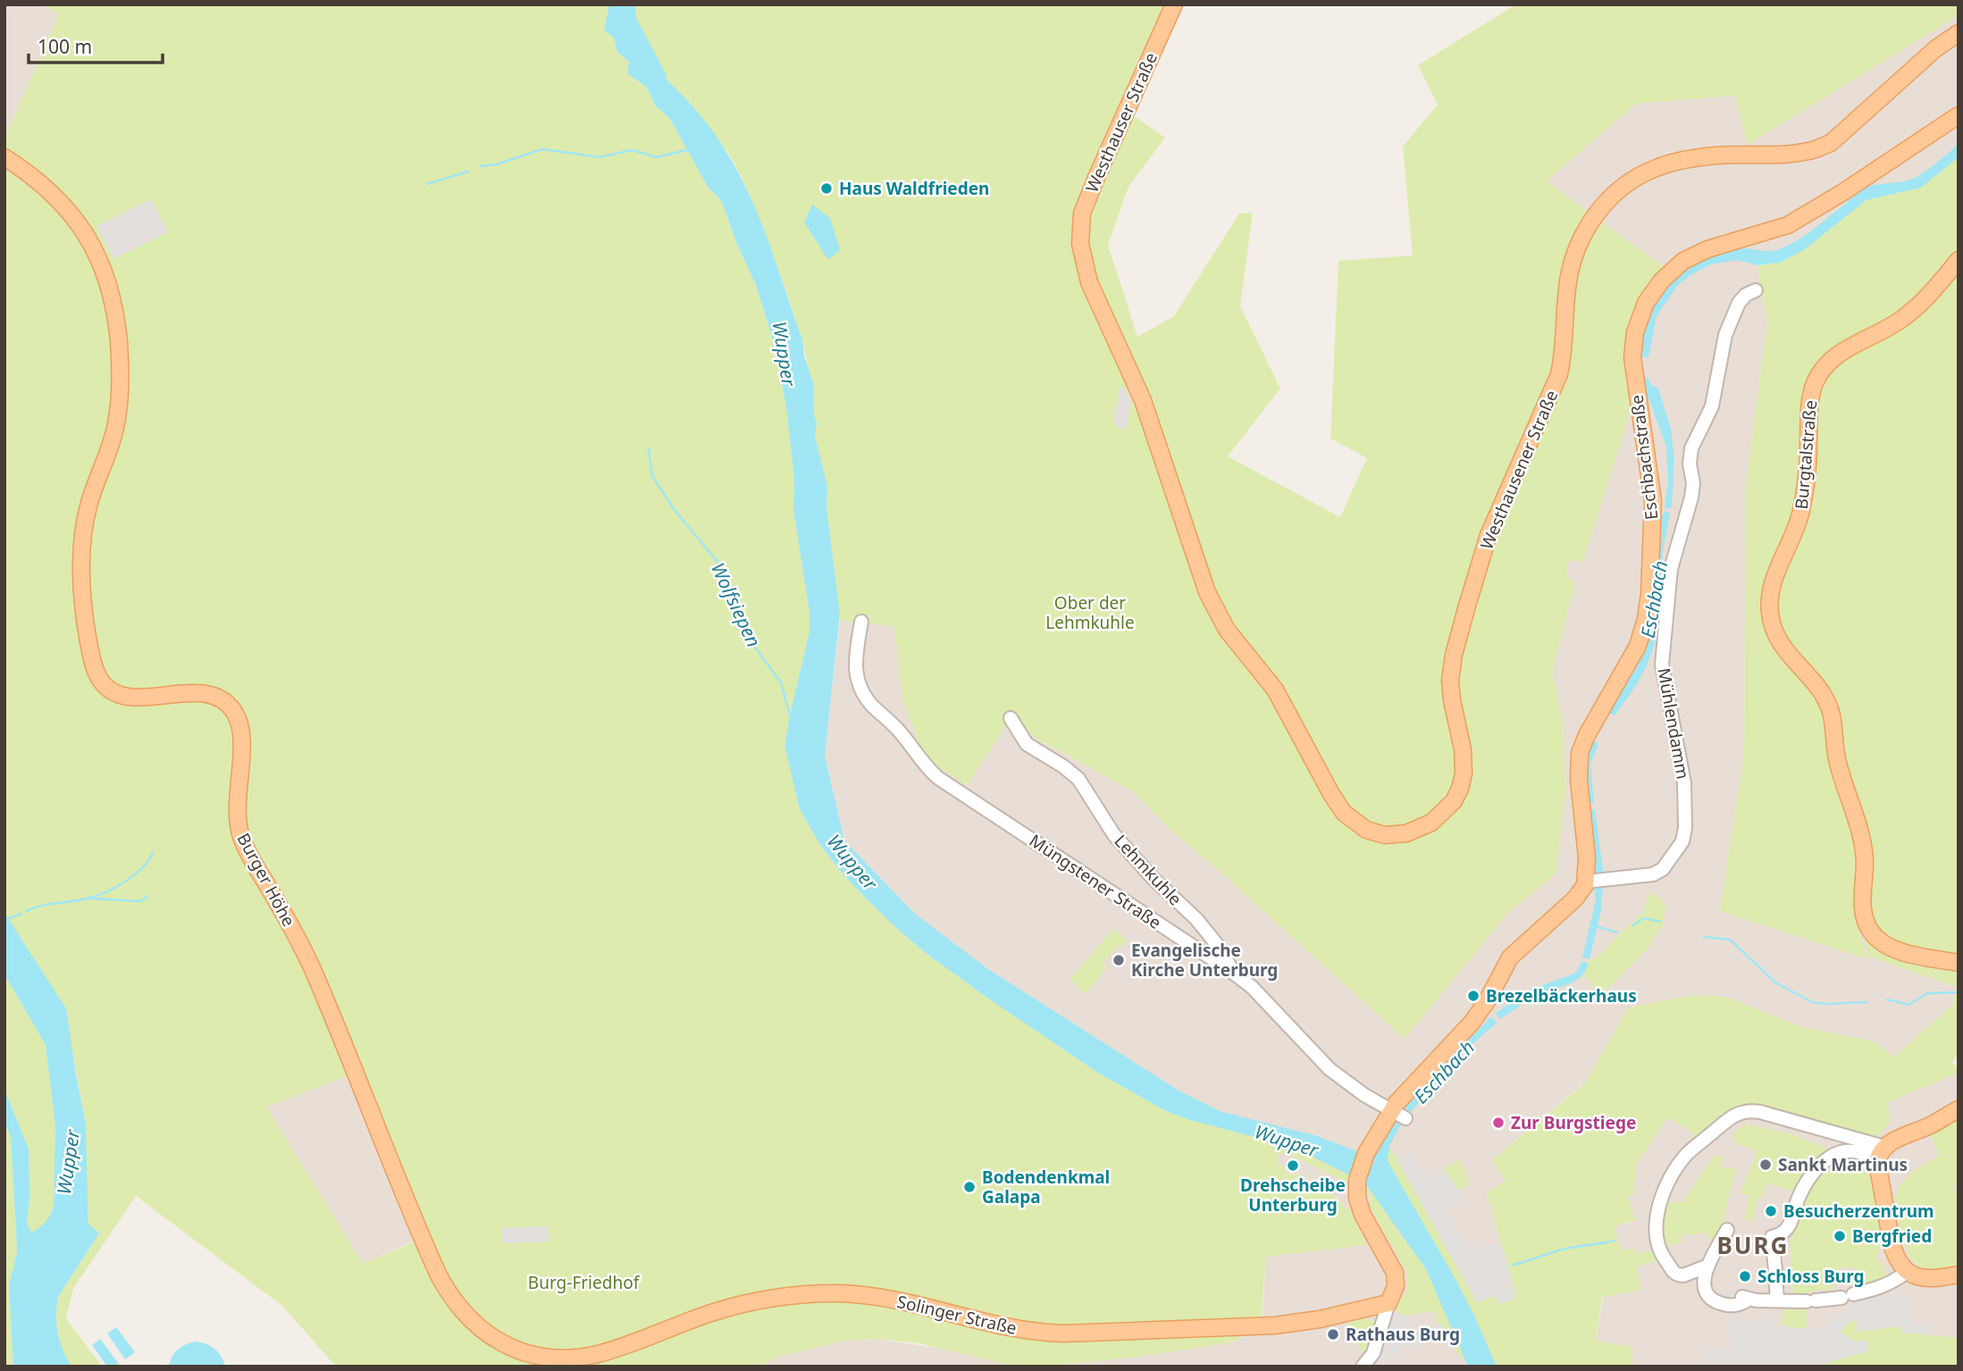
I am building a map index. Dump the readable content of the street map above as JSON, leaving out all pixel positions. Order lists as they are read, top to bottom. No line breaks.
{"streets":{"main road":["Westhauser Straße","Burgtalstraße","Eschbachstraße","Westhausener Straße","Burger Höhe","Solinger Straße"],"street":["Mühlendamm","Lehmkuhle","Müngstener Straße"]},"crossings":[["Westhauser Straße","Westhausener Straße"],["Eschbachstraße","Mühlendamm"],["Lehmkuhle","Müngstener Straße"],["Burger Höhe","Solinger Straße"]],"districts":["BURG"],"water":["Wupper","Eschbach","Wolfsiepen"],"parks":["Ober der Lehmkuhle","Burg-Friedhof"],"places":["Haus Waldfrieden","Evangelische Kirche Unterburg","Brezelbäckerhaus","Zur Burgstiege","Sankt Martinus","Drehscheibe Unterburg","Bodendenkmal Galapa","Besucherzentrum","Bergfried","Schloss Burg","Rathaus Burg"],"scale_bar":"100 m"}
